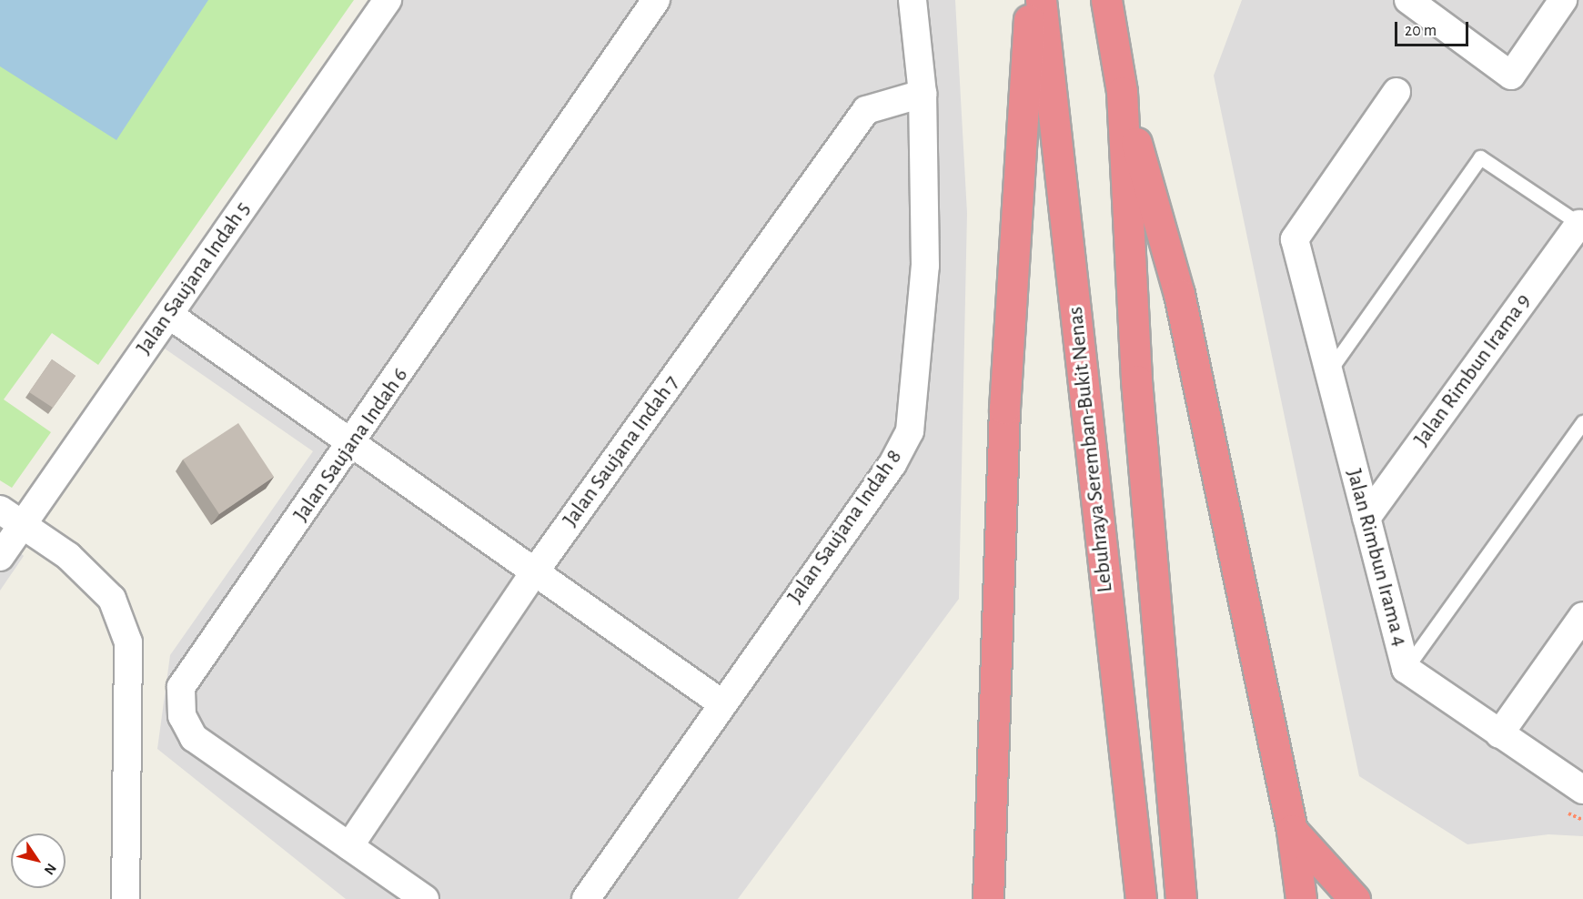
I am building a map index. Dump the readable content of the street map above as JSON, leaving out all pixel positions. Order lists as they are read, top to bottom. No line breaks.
{"streets":{"highway":["Lebuhraya Seremban-Bukit Nenas"],"street":["Jalan Saujana Indah 5","Jalan Rimbun Irama 9","Jalan Saujana Indah 6","Jalan Saujana Indah 7","Jalan Saujana Indah 8","Jalan Rimbun Irama 4"]},"crossings":[["Jalan Rimbun Irama 9","Jalan Rimbun Irama 4"],["Jalan Saujana Indah 6","Jalan Saujana Indah 7"],["Jalan Saujana Indah 7","Jalan Saujana Indah 8"]],"scale_bar":"20 m","north":"bottom right"}
